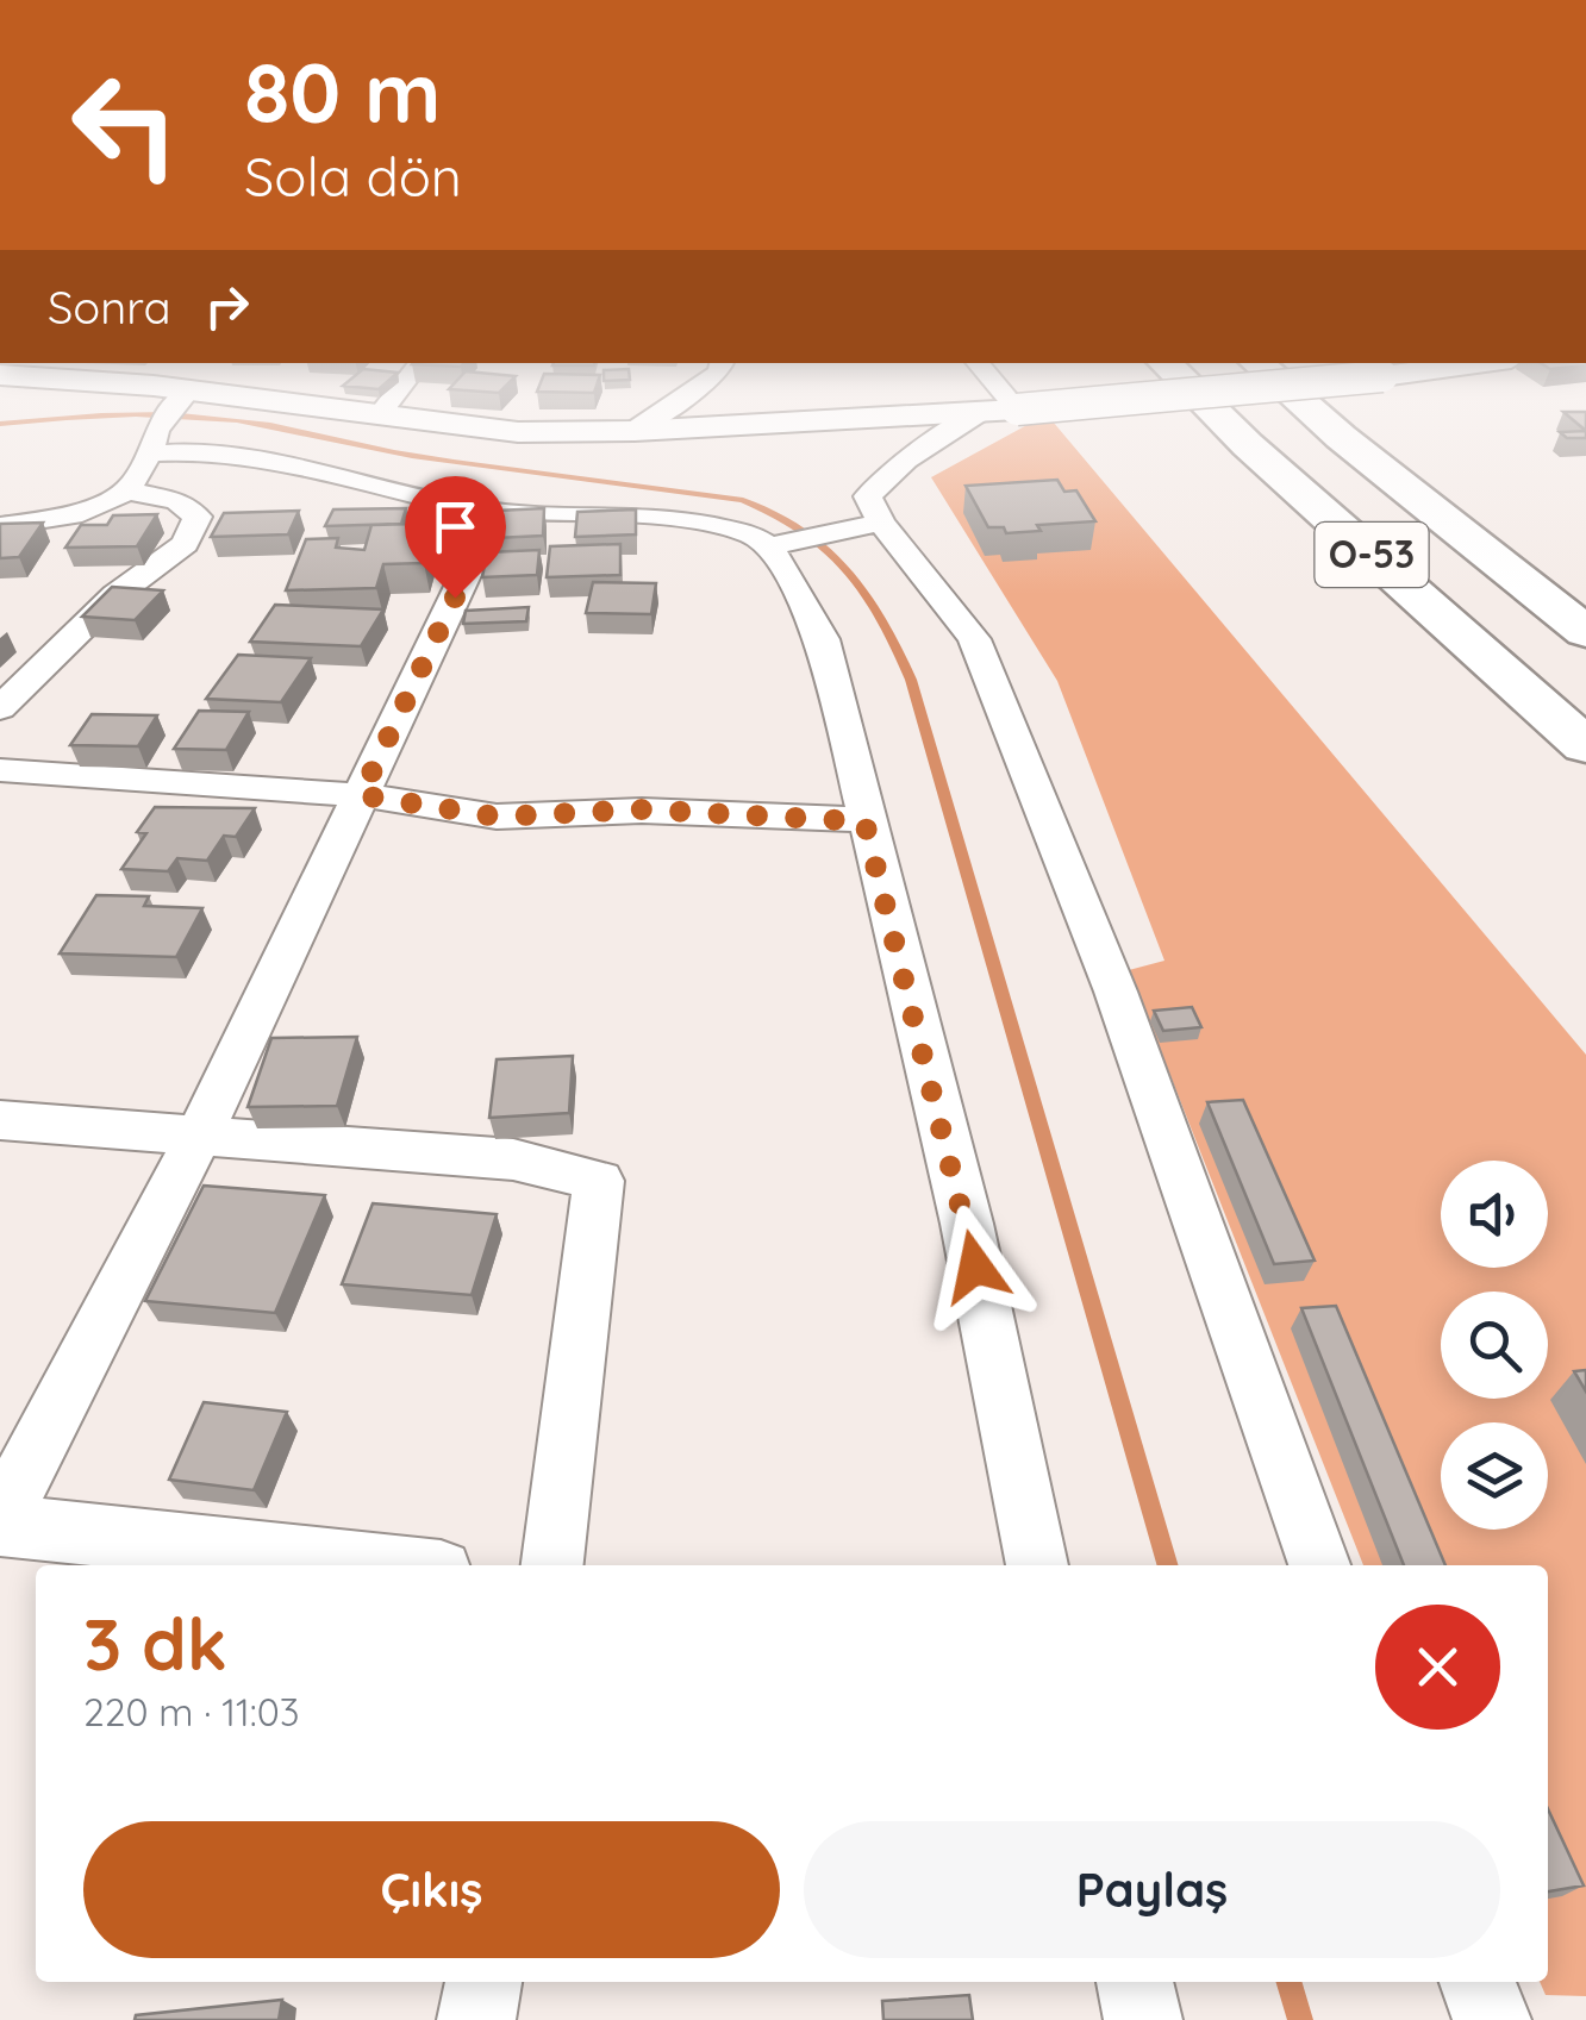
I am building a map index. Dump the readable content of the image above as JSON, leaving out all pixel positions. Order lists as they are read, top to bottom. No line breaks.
{"streets":{"highway":["O-53"]},"page":{"turn":["80 m","Sola dön"],"then":"Sonra","heading":["3 dk","220 m · 11:03"],"buttons":["Çıkış","Paylaş"]}}
